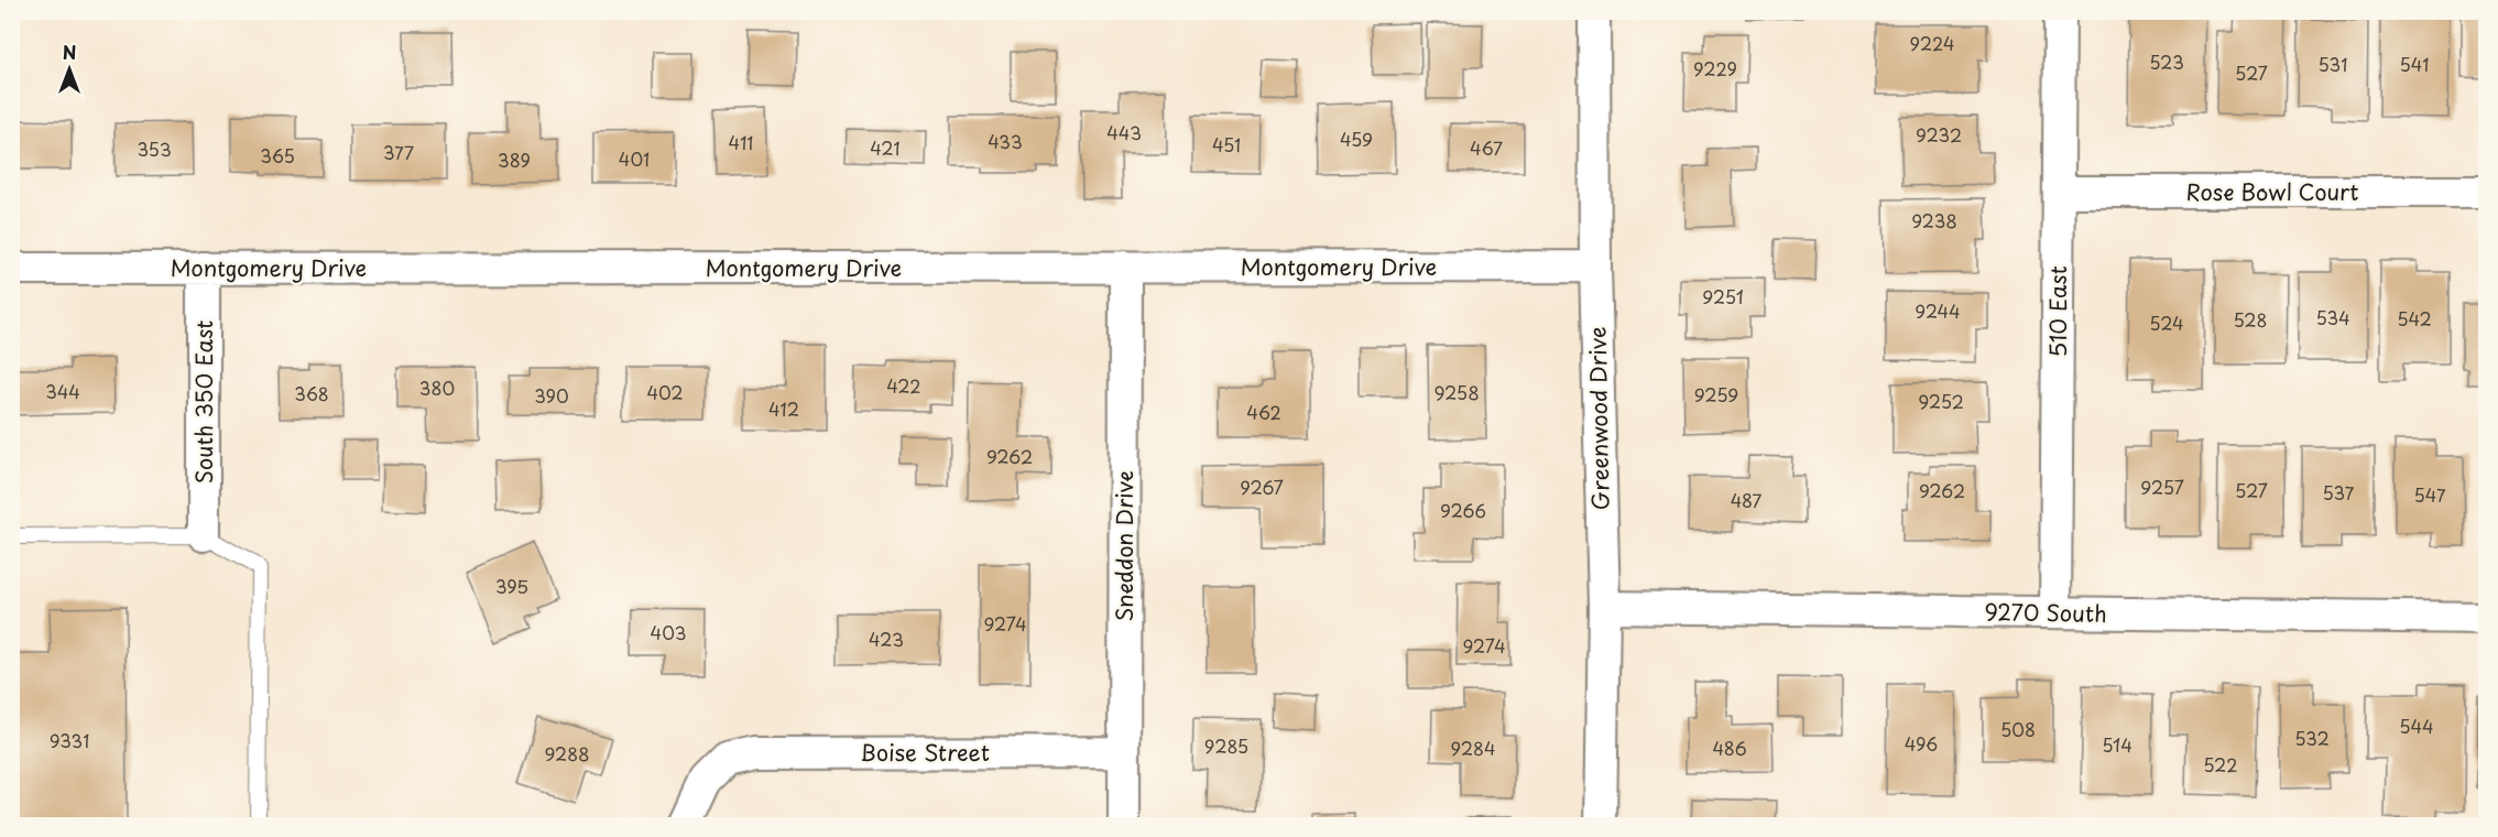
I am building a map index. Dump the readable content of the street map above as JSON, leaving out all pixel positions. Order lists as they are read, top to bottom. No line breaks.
{"streets":{"street":["Rose Bowl Court","Montgomery Drive","510 East","South 350 East","Greenwood Drive","Sneddon Drive","9270 South","Boise Street"]},"crossings":[["Rose Bowl Court","510 East"],["Montgomery Drive","South 350 East"],["Montgomery Drive","Greenwood Drive"],["Montgomery Drive","Sneddon Drive"],["510 East","9270 South"],["Greenwood Drive","9270 South"],["Sneddon Drive","Boise Street"]],"house_numbers":["9224","523","531","541","9229","527","443","9232","459","433","411","451","421","467","353","377","365","401","389","9238","9251","9244","534","542","528","524","422","380","344","402","9258","368","9259","390","9252","412","462","9262","9267","9257","9262","527","537","547","487","9266","395","9274","403","423","9274","544","508","532","9331","496","514","9285","9284","486","9288","522"],"north":"top"}
